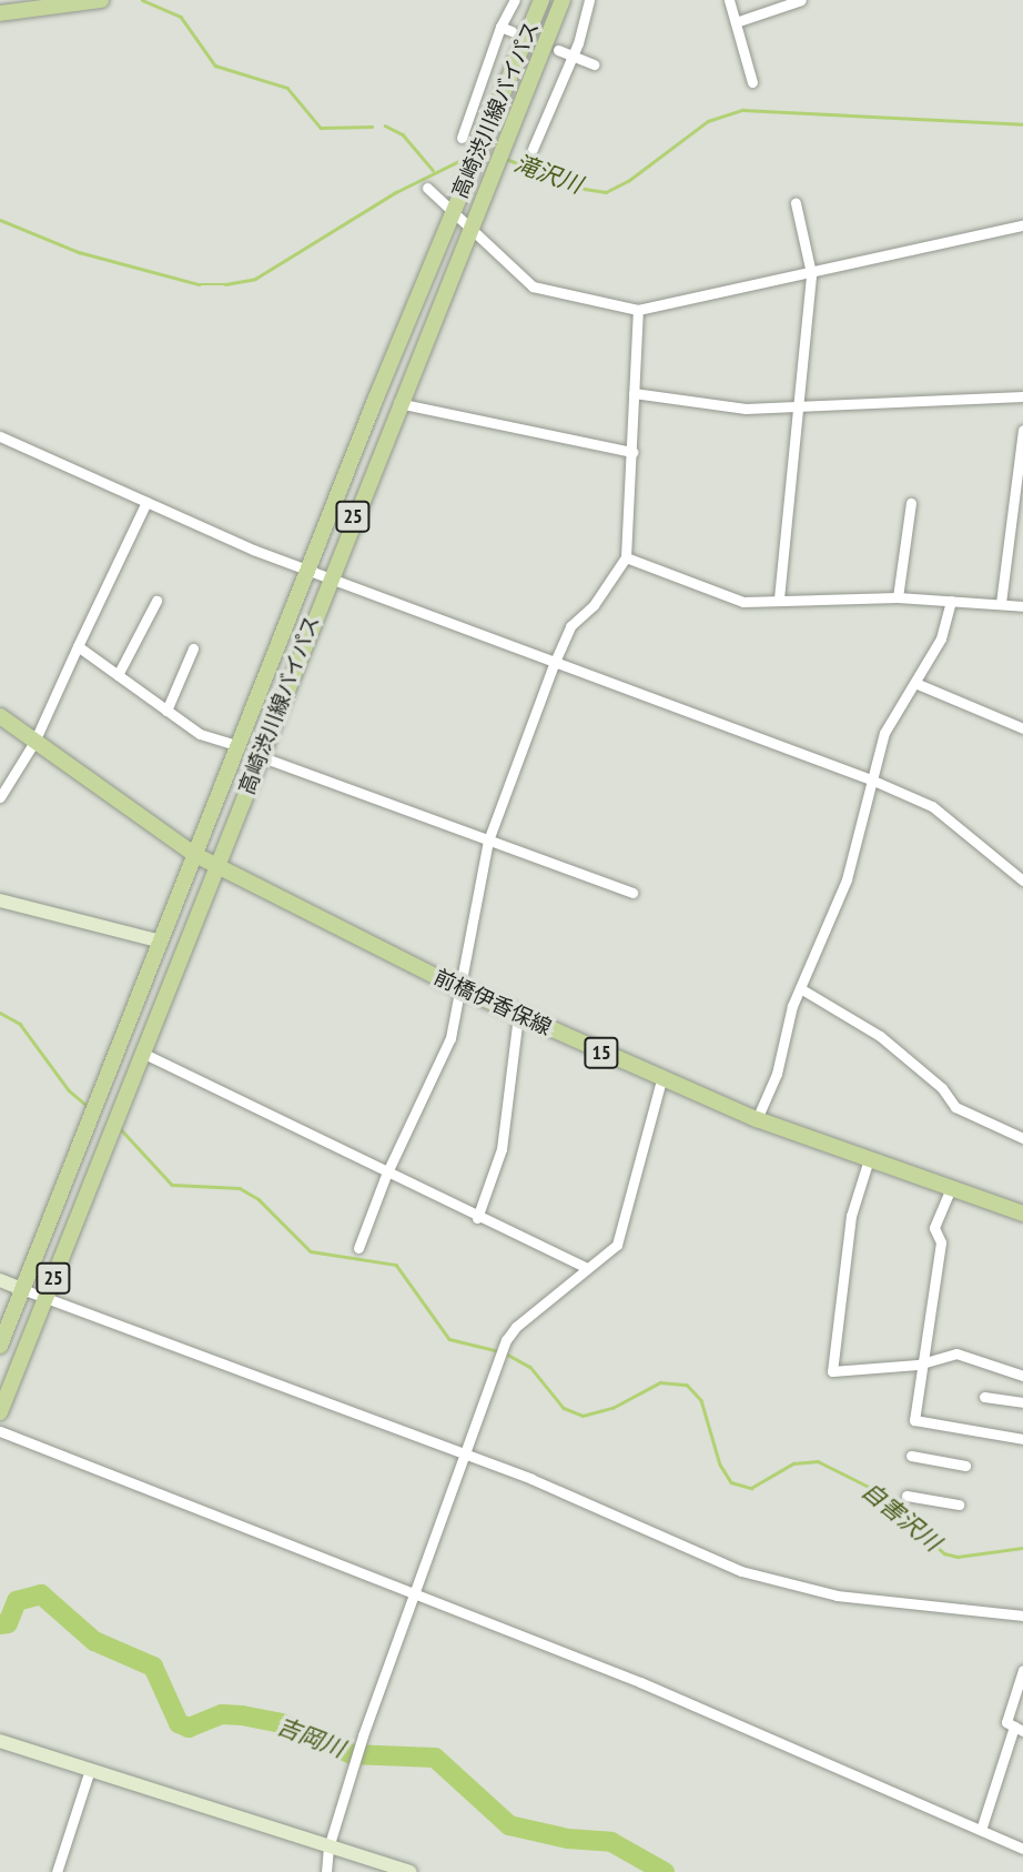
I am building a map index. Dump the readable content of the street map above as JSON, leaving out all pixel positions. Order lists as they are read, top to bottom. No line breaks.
{"streets":{"main road":["高崎渋川線バイパス","25","前橋伊香保線","15"]},"crossings":[["高崎渋川線バイパス","前橋伊香保線"]],"water":["滝沢川","自害沢川","吉岡川"]}
